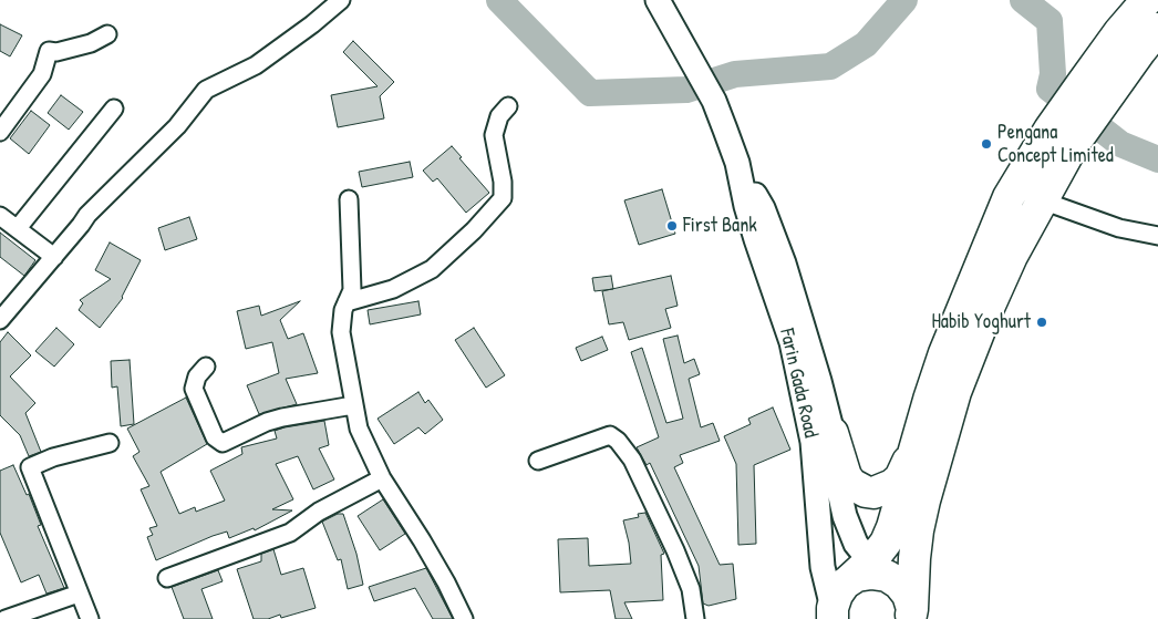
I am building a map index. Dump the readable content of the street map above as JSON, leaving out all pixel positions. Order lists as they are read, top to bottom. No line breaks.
{"streets":{"main road":["Farin Gada Road"]},"places":["Pengana Concept Limited","First Bank","Habib Yoghurt"]}
